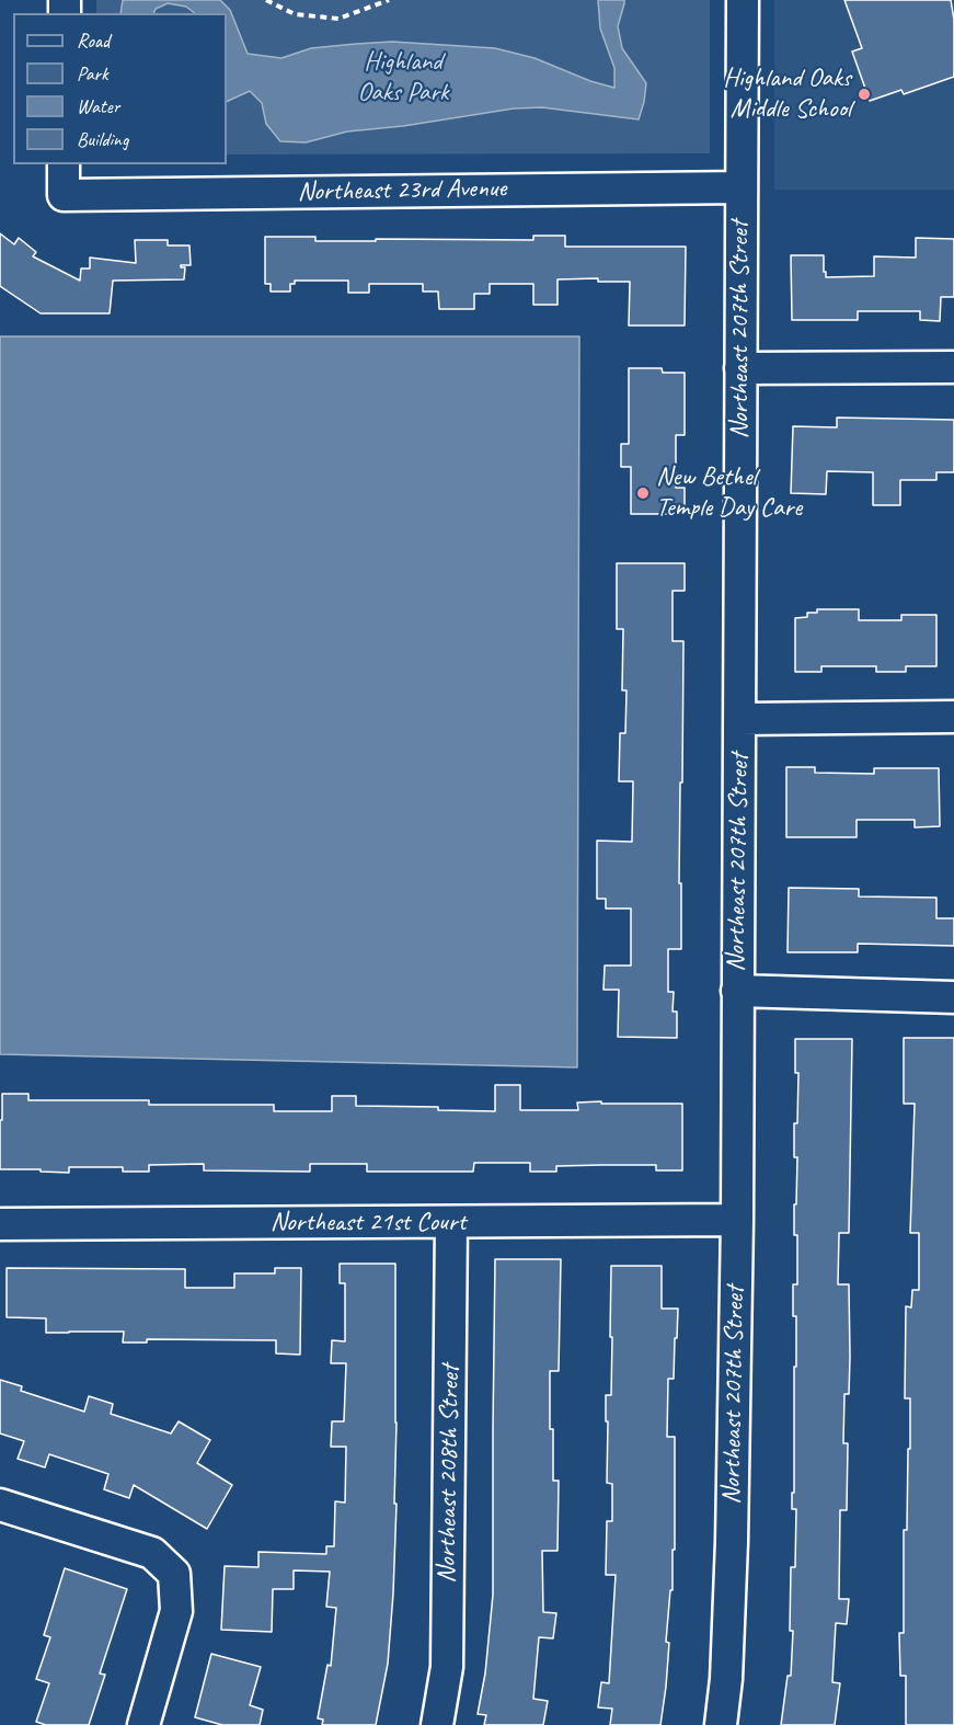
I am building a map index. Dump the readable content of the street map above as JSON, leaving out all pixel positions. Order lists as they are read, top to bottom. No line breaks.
{"streets":{"street":["Northeast 23rd Avenue","Northeast 207th Street","Northeast 21st Court","Northeast 208th Street"]},"crossings":[["Northeast 23rd Avenue","Northeast 207th Street"],["Northeast 207th Street","Northeast 21st Court"],["Northeast 21st Court","Northeast 208th Street"]],"parks":["Highland Oaks Park"],"places":["Highland Oaks Middle School","New Bethel Temple Day Care"],"legend":["Road","Park","Water","Building"]}
